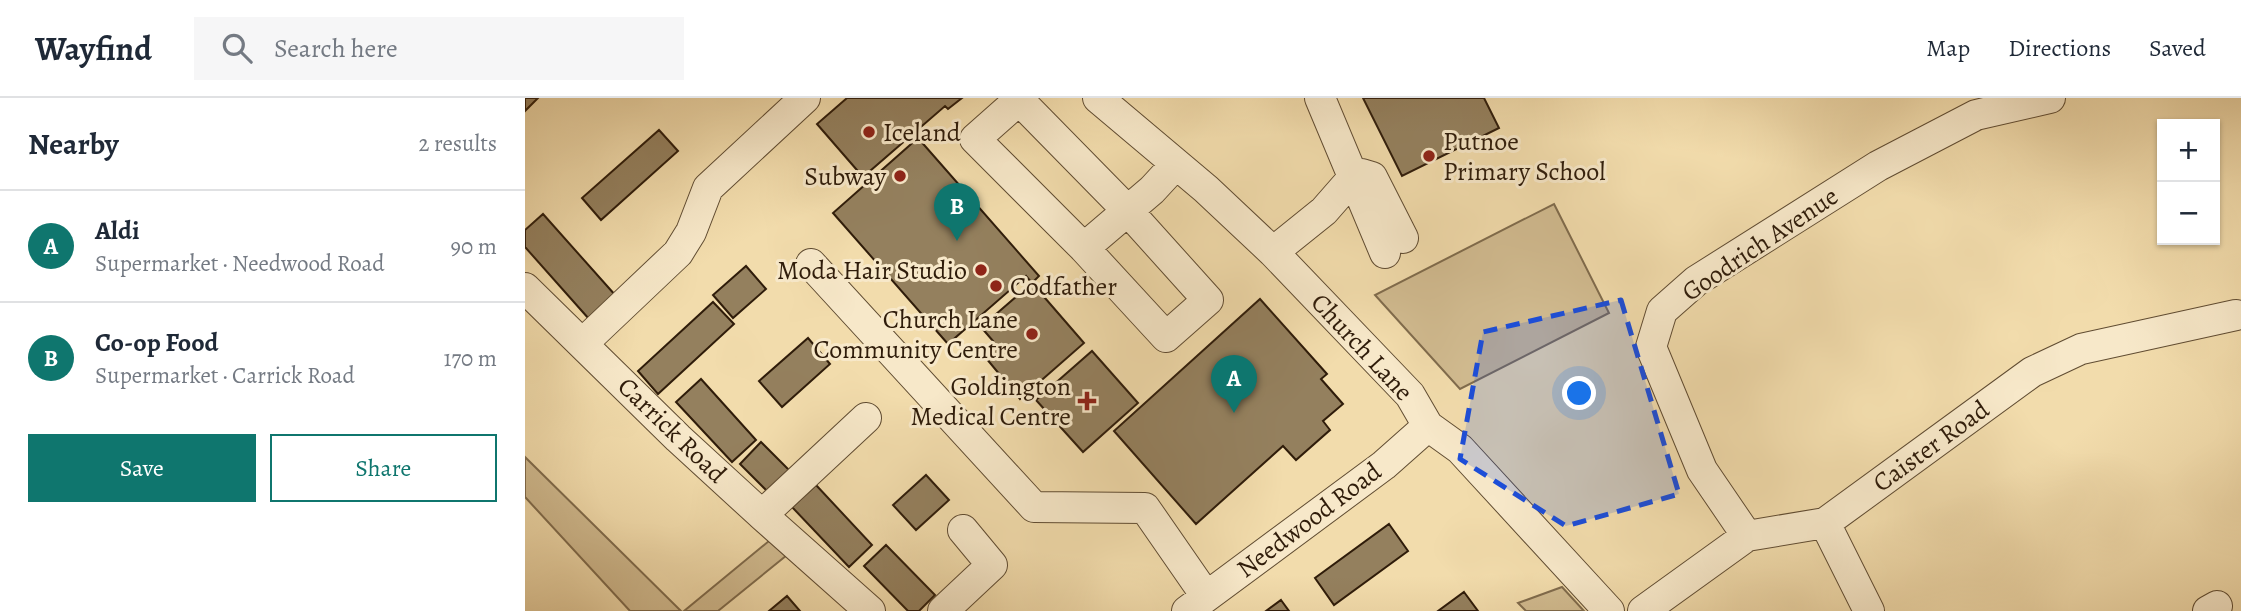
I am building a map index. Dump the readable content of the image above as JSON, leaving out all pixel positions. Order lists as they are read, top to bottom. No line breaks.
{"streets":{"street":["Goodrich Avenue","Church Lane","Carrick Road","Caister Road","Needwood Road"]},"crossings":[["Goodrich Avenue","Caister Road"],["Church Lane","Needwood Road"]],"places":{"other":["Iceland","Putnoe Primary School","Subway","Moda Hair Studio","Codfather","Church Lane Community Centre"],"health":["Goldington Medical Centre"]},"page":{"header":"Wayfind","search":"Search here","nav":["Map","Directions","Saved"],"heading":["Nearby","2 results"],"map_buttons":["+","−"],"pins":["B","A"],"list":[{"mark":"A","name":"Aldi","note":"Supermarket · Needwood Road","value":"90 m"},{"mark":"B","name":"Co-op Food","note":"Supermarket · Carrick Road","value":"170 m"}],"buttons":["Save","Share"]}}
